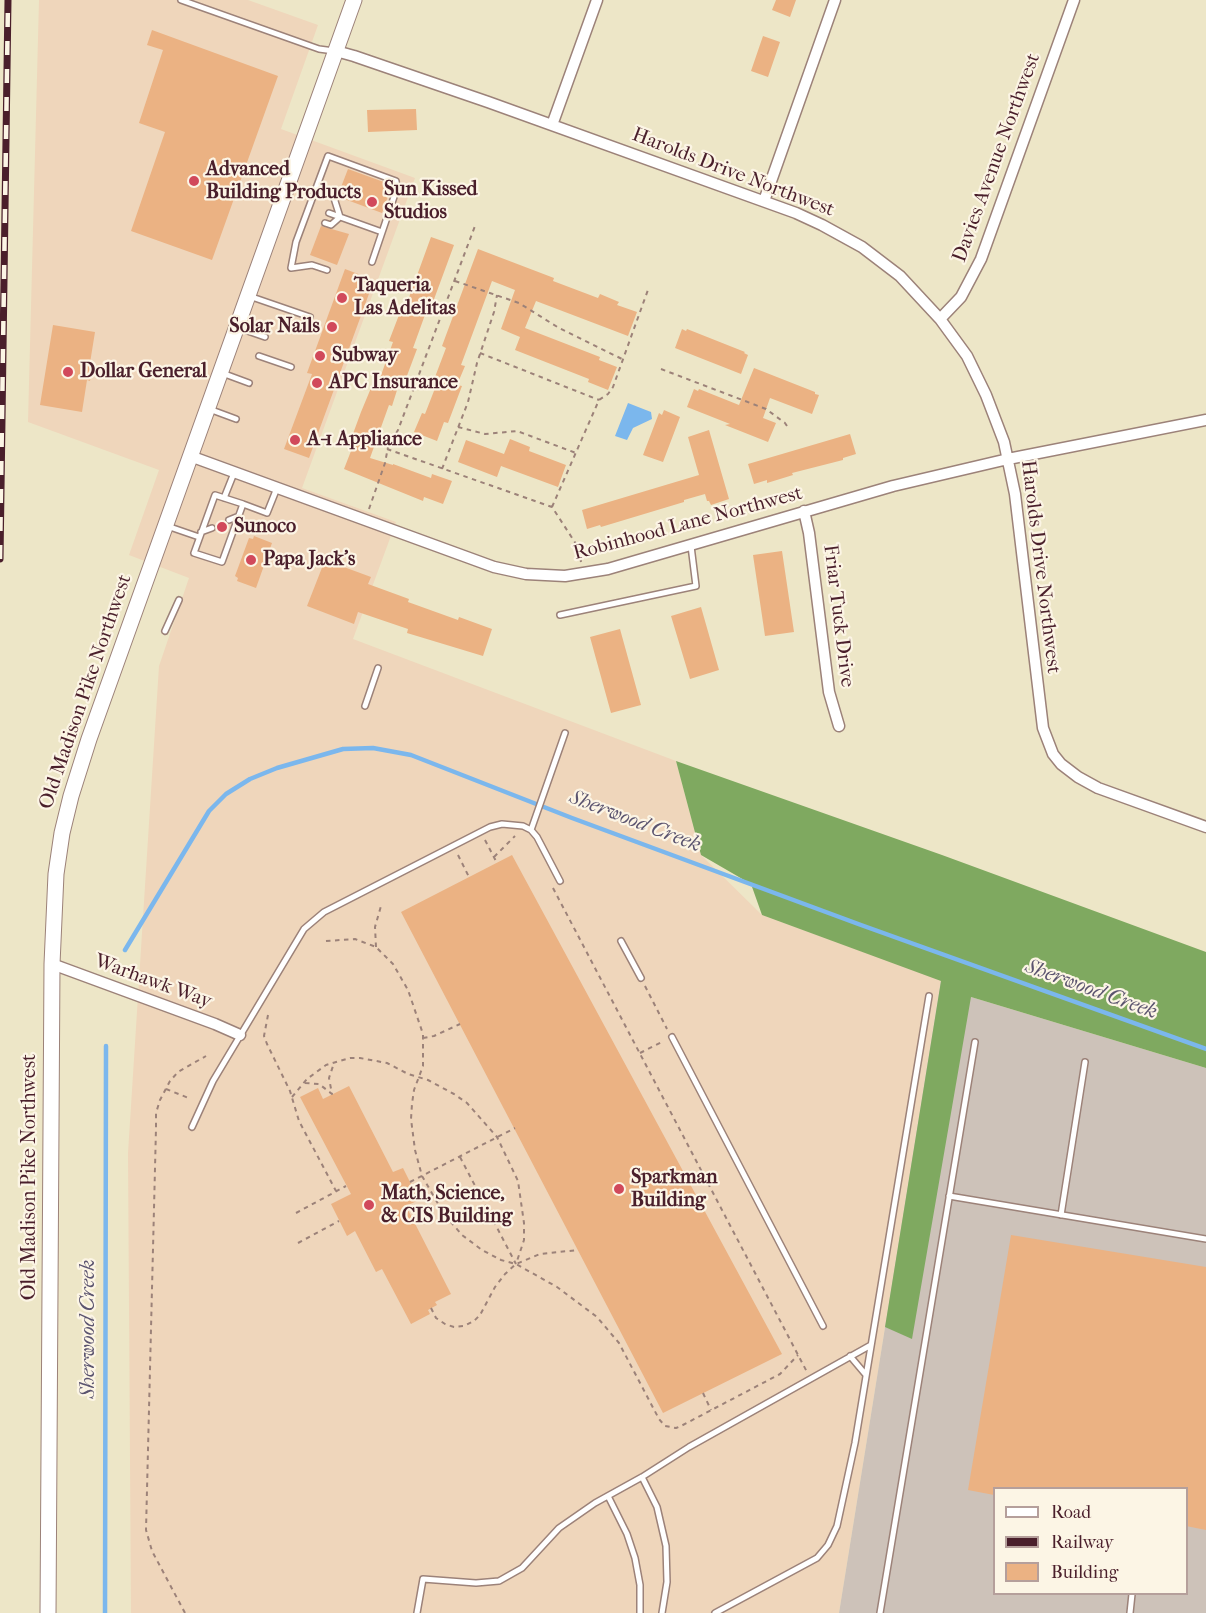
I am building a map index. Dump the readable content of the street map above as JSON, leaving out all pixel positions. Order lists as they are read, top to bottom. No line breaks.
{"streets":{"main road":["Old Madison Pike Northwest"],"street":["Davies Avenue Northwest","Harolds Drive Northwest","Robinhood Lane Northwest","Friar Tuck Drive","Warhawk Way"]},"crossings":[["Davies Avenue Northwest","Harolds Drive Northwest"],["Harolds Drive Northwest","Robinhood Lane Northwest"],["Harolds Drive Northwest","Old Madison Pike Northwest"],["Robinhood Lane Northwest","Friar Tuck Drive"],["Robinhood Lane Northwest","Old Madison Pike Northwest"],["Old Madison Pike Northwest","Warhawk Way"]],"water":["Sherwood Creek"],"places":["Advanced Building Products","Sun Kissed Studios","Taqueria Las Adelitas","Solar Nails","Subway","Dollar General","APC Insurance","A-1 Appliance","Sunoco","Papa Jack's","Sparkman Building","Math, Science, & CIS Building"],"legend":["Road","Railway","Building"]}
